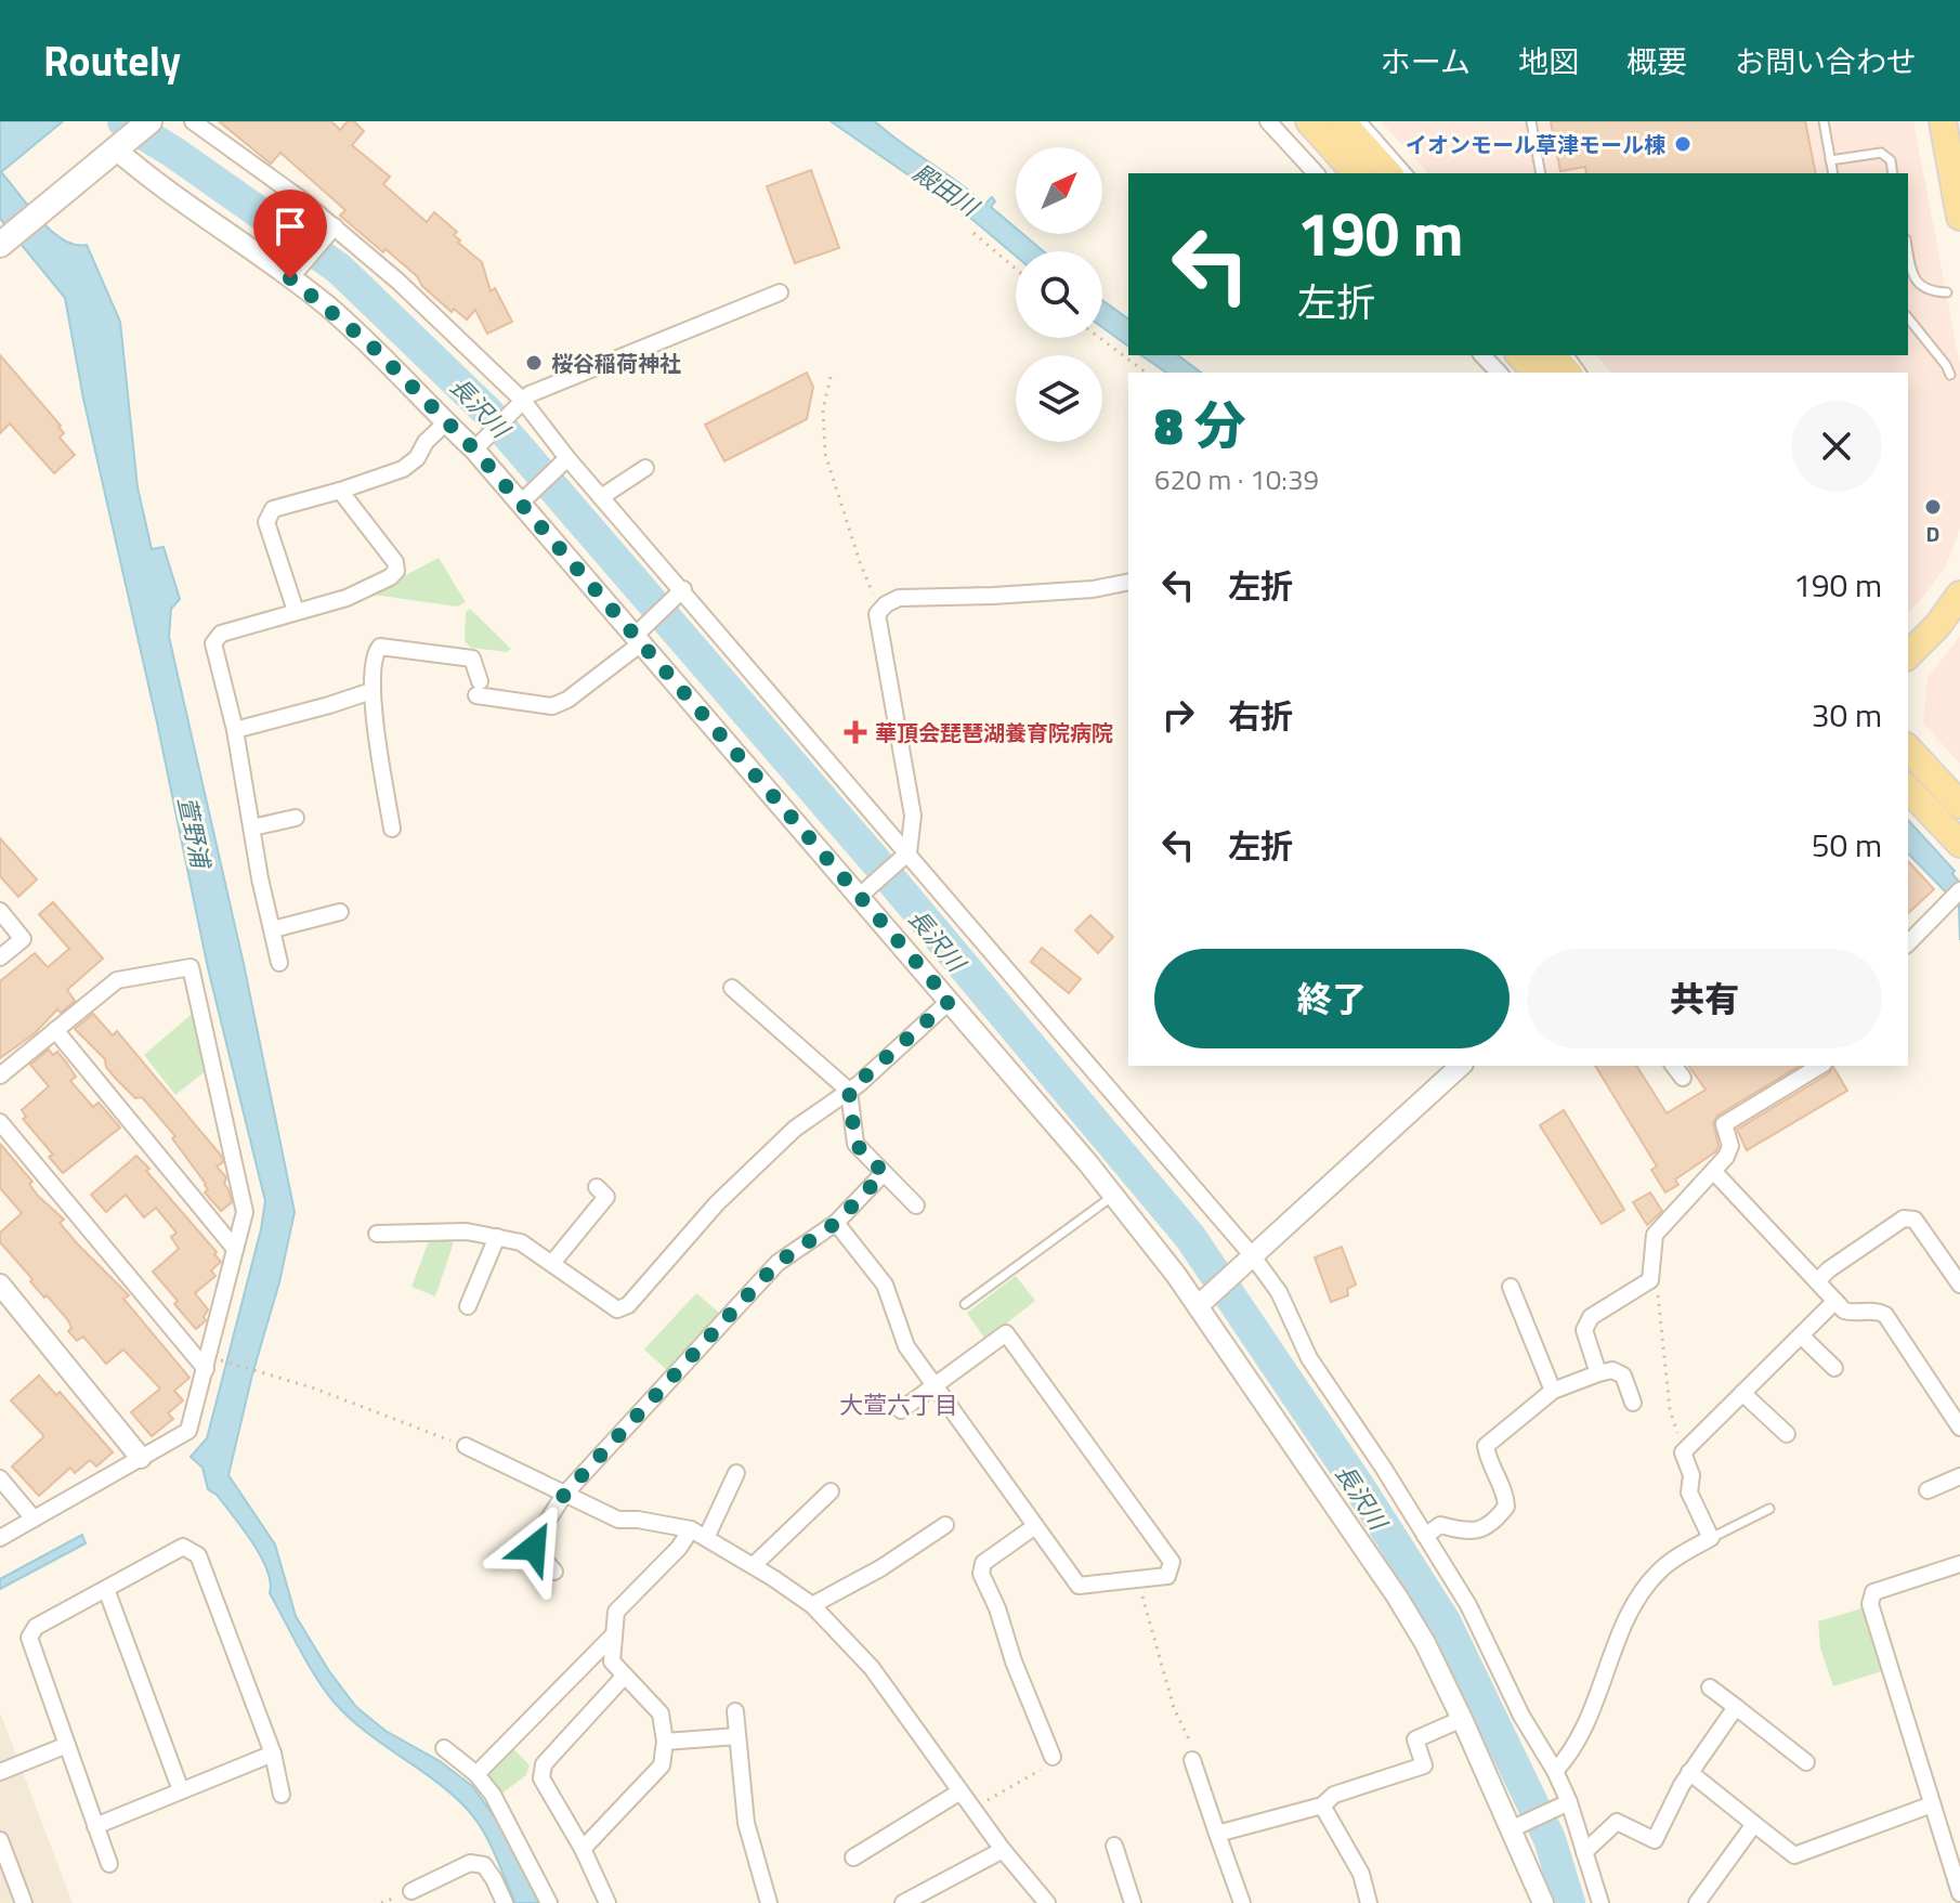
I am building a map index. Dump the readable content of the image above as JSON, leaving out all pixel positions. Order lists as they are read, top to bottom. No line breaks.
{"districts":["大萱六丁目"],"water":["殿田川","長沢川","萱野浦"],"places":{"other":["イオンモール草津モール棟","桜谷稲荷神社","D"],"health":["華頂会琵琶湖養育院病院"]},"north":"top right","page":{"header":"Routely","nav":["ホーム","地図","概要","お問い合わせ"],"turn":["190 m","左折"],"heading":["8 分","620 m · 10:39"],"list":[{"name":"左折","value":"190 m"},{"name":"右折","value":"30 m"},{"name":"左折","value":"50 m"}],"buttons":["終了","共有"]}}
